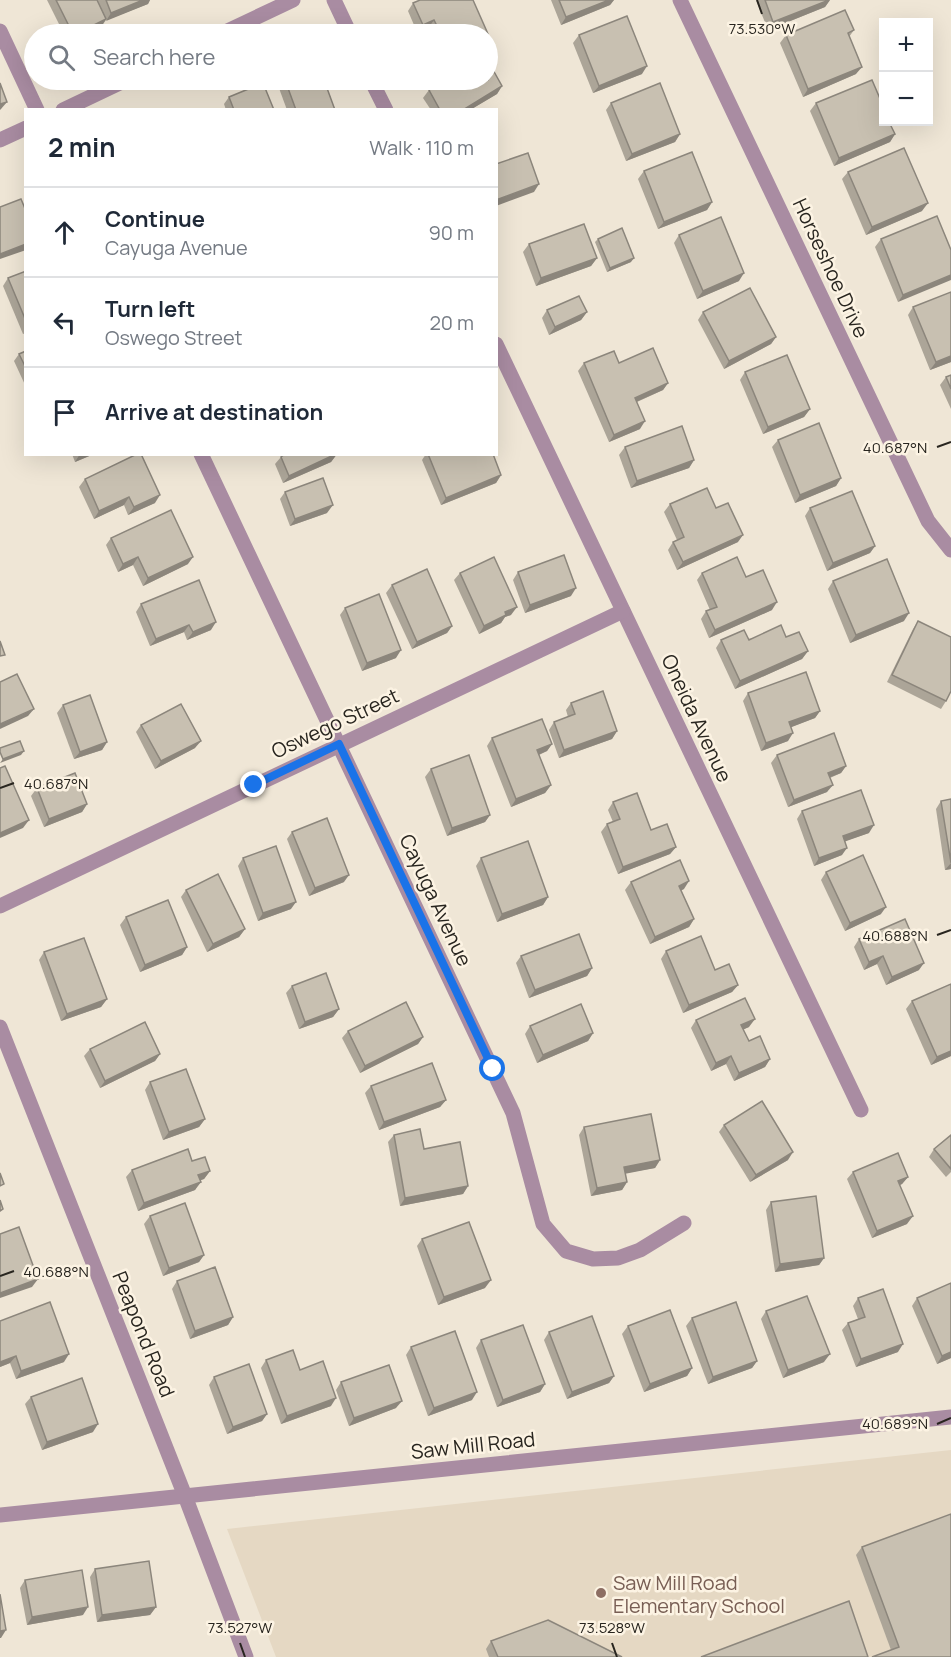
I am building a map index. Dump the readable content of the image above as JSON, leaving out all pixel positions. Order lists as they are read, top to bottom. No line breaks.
{"streets":{"street":["Horseshoe Drive","Oneida Avenue","Oswego Street","Cayuga Avenue","Peapond Road","Saw Mill Road"]},"crossings":[["Oneida Avenue","Oswego Street"],["Oswego Street","Cayuga Avenue"],["Peapond Road","Saw Mill Road"]],"places":["Saw Mill Road Elementary School"],"page":{"map_buttons":["+","−"],"search":"Search here","heading":["2 min","Walk · 110 m"],"list":[["Continue","Cayuga Avenue","90 m"],["Turn left","Oswego Street","20 m"],"Arrive at destination"]},"coordinates":["73.530°W","40.687°N","40.688°N","40.689°N","73.527°W","73.528°W"]}
